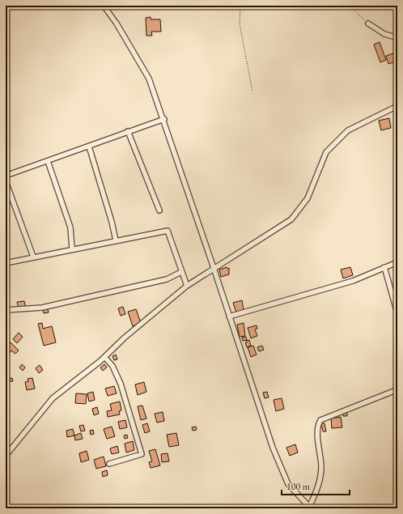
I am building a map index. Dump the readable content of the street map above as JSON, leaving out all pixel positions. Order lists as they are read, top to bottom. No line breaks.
{"scale_bar":"100 m"}
